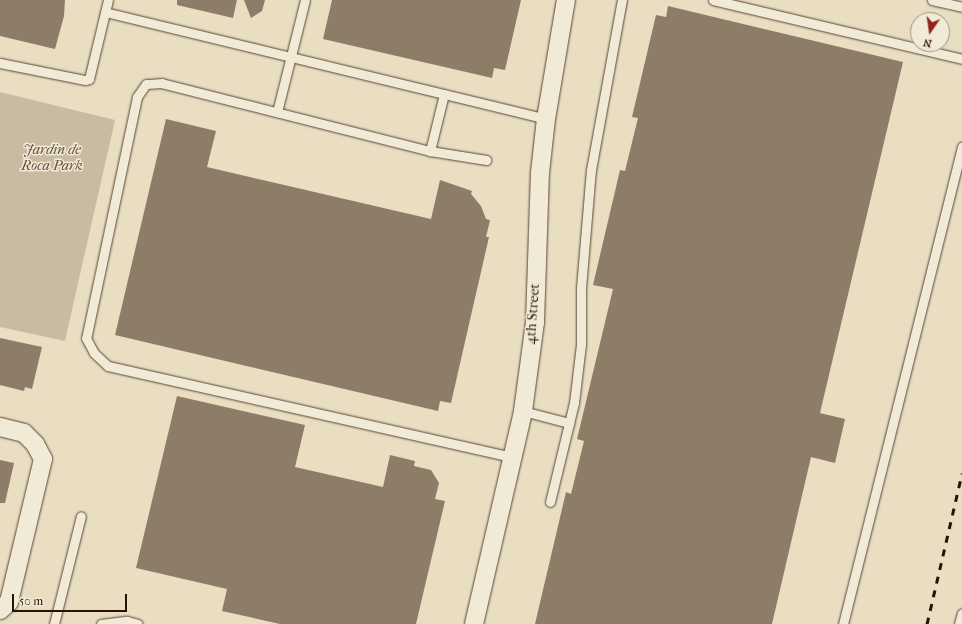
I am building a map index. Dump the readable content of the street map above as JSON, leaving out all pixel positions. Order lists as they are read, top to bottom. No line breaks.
{"streets":{"street":["4th Street"]},"parks":["Jardin de Roca Park"],"scale_bar":"50 m","north":"bottom"}
